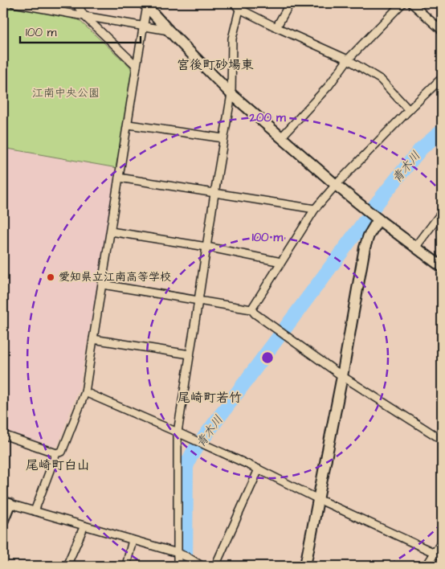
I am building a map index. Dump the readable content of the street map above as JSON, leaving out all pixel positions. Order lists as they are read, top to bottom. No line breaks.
{"districts":["宮後町砂場東","尾崎町若竹","尾崎町白山"],"water":["青木川"],"parks":["江南中央公園"],"places":["愛知県立江南高等学校"],"scale_bar":"100 m","rings":["200 m","100 m"]}
